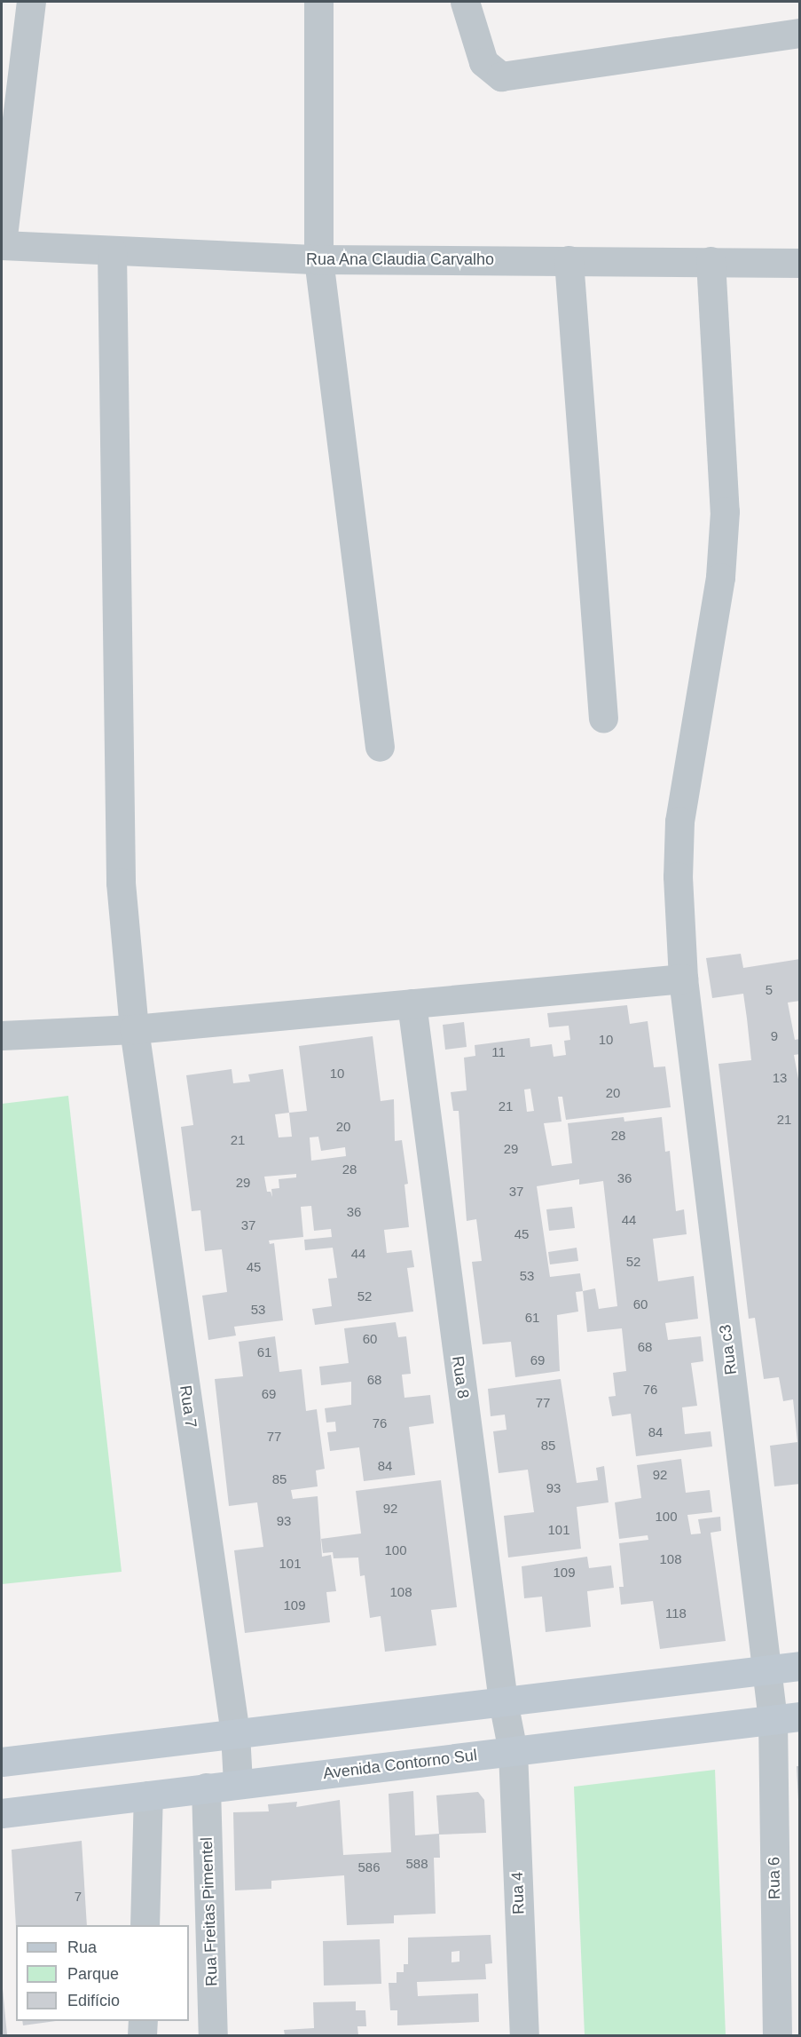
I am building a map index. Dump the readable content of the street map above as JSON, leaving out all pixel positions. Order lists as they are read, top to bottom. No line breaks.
{"streets":{"street":["Rua Ana Claudia Carvalho","Rua c3","Rua 8","Rua 7","Avenida Contorno Sul","Rua 6","Rua 4","Rua Freitas Pimentel"]},"crossings":[["Rua Ana Claudia Carvalho","Rua c3"],["Rua Ana Claudia Carvalho","Rua 7"],["Rua c3","Avenida Contorno Sul"],["Rua c3","Rua 6"],["Rua 8","Avenida Contorno Sul"],["Rua 8","Rua 4"],["Rua 7","Avenida Contorno Sul"],["Avenida Contorno Sul","Rua 6"],["Avenida Contorno Sul","Rua 4"],["Avenida Contorno Sul","Rua Freitas Pimentel"]],"house_numbers":["5","9","10","11","10","13","20","21","21","20","28","21","29","28","36","29","37","36","44","37","45","44","52","45","53","52","60","53","61","60","68","61","69","68","76","69","77","76","84","77","85","84","92","85","93","92","100","93","101","100","108","101","109","108","109","118","588","586","7"],"legend":["Rua","Parque","Edifício"]}
